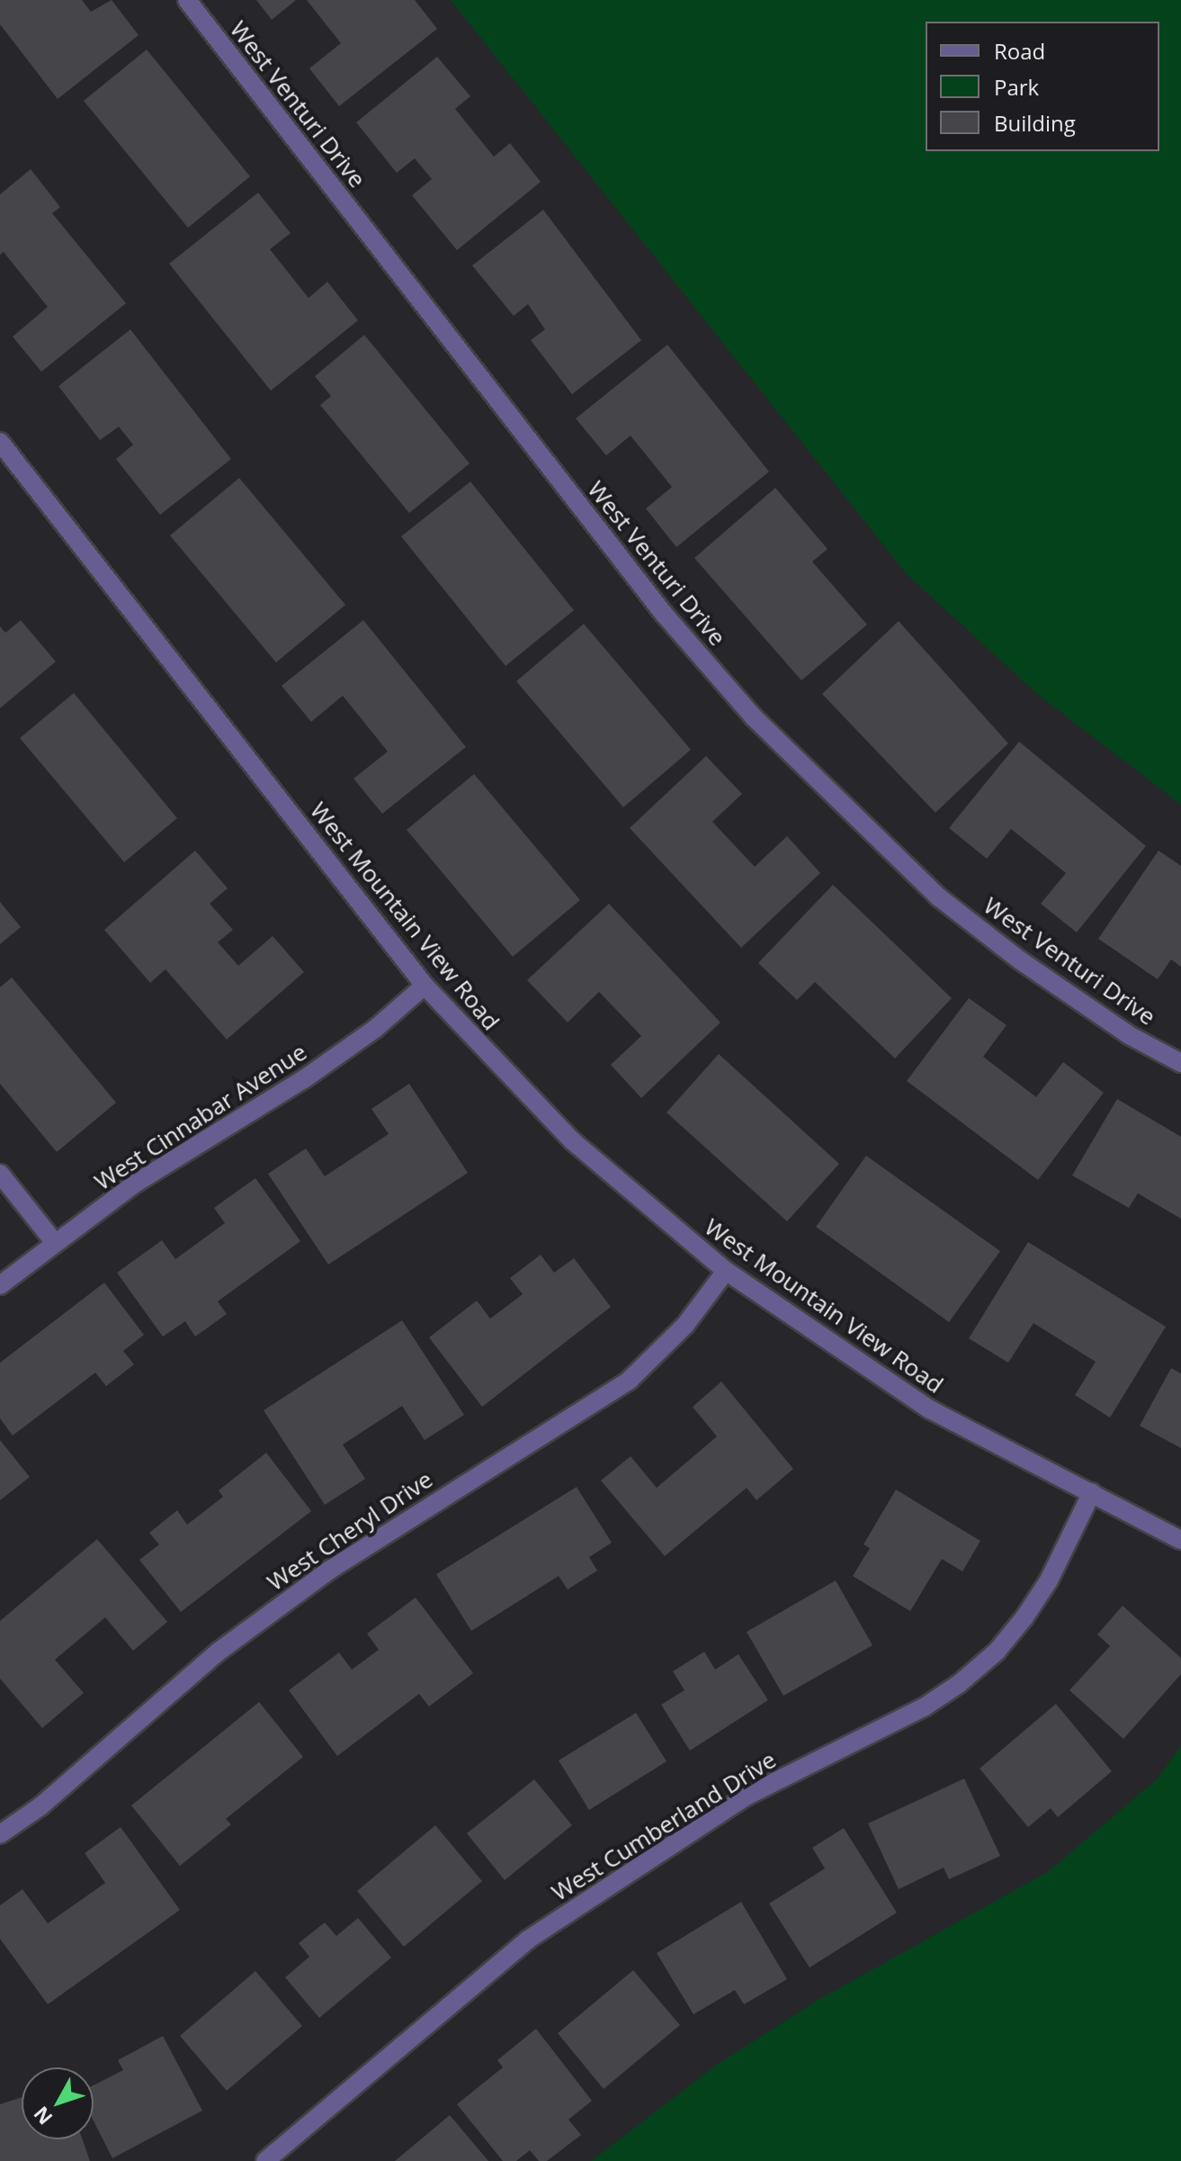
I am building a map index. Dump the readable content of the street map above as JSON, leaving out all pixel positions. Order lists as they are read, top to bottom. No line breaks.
{"streets":{"street":["West Venturi Drive","West Mountain View Road","West Cinnabar Avenue","West Cheryl Drive","West Cumberland Drive"]},"crossings":[["West Mountain View Road","West Cinnabar Avenue"],["West Mountain View Road","West Cheryl Drive"],["West Mountain View Road","West Cumberland Drive"]],"legend":["Road","Park","Building"],"north":"bottom left"}
